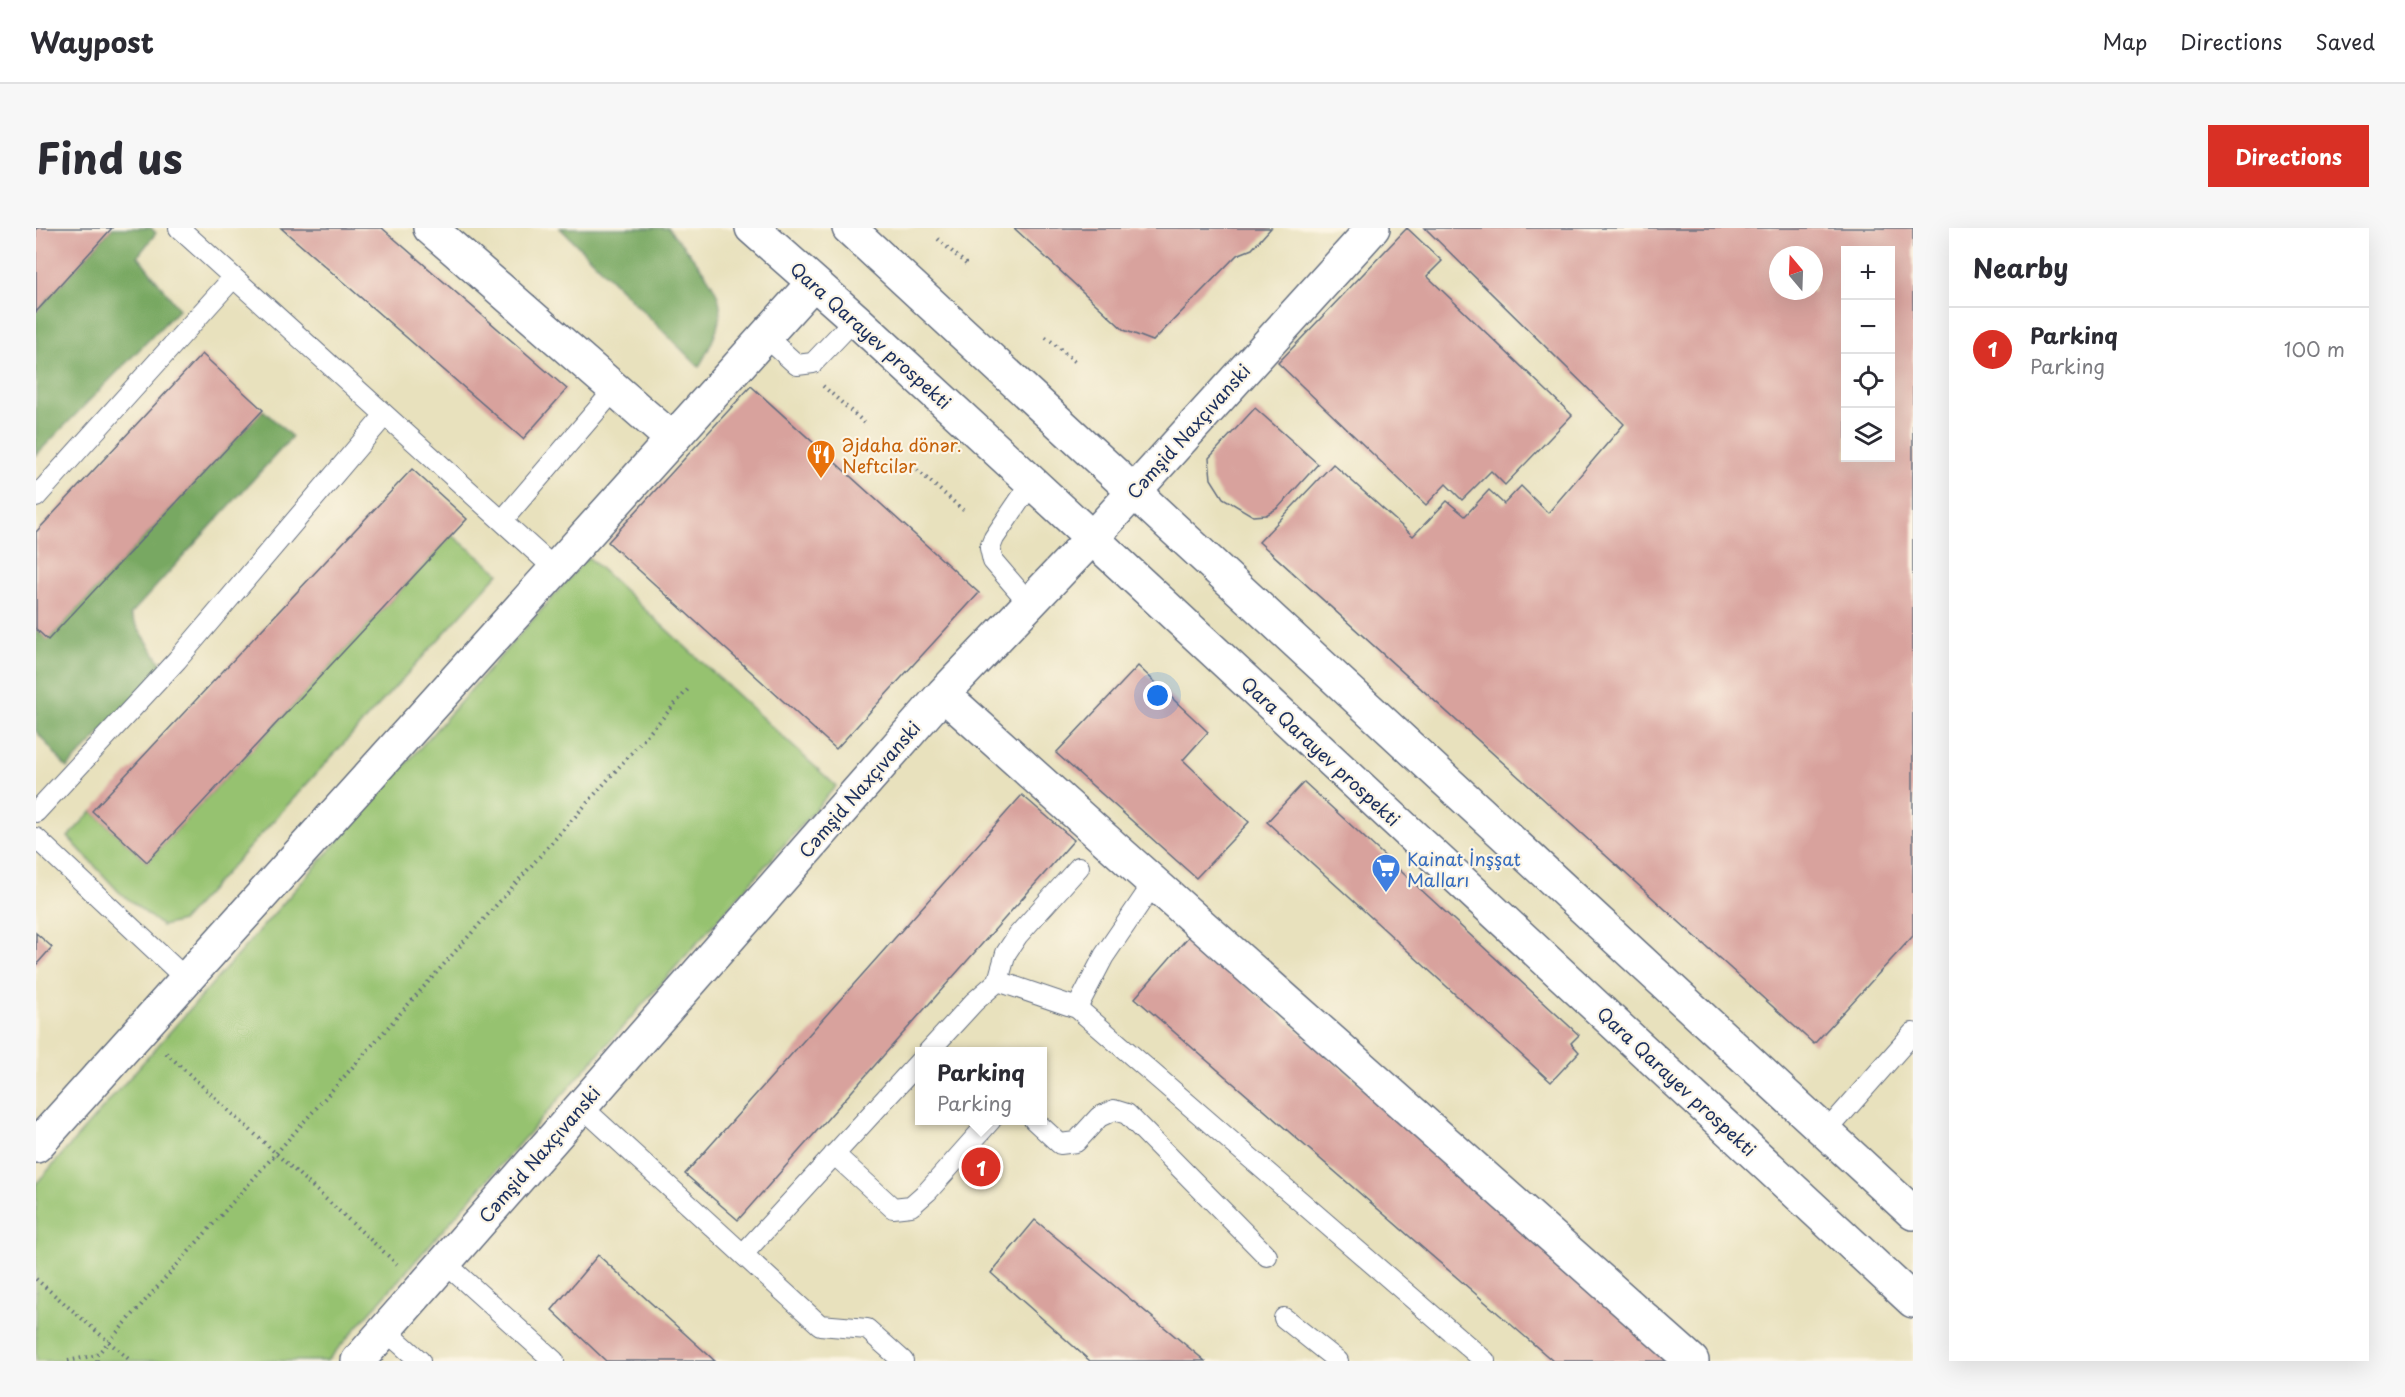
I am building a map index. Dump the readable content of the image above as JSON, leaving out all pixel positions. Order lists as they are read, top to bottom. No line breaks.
{"streets":{"street":["Qara Qarayev prospekti","Cəmşid Naxçıvanski"]},"crossings":[["Qara Qarayev prospekti","Cəmşid Naxçıvanski"]],"places":{"restaurant":["Əjdaha dönər. Neftcilər"],"supermarket":["Kainat İnşşat Malları"]},"north":"top","page":{"header":"Waypost","nav":["Map","Directions","Saved"],"title":"Find us","buttons":"Directions","heading":"Nearby","map_buttons":["+","−"],"list":[{"mark":"1","name":"Parkinq","note":"Parking","value":"100 m"}],"popup":["Parkinq","Parking"],"pins":"1"}}
